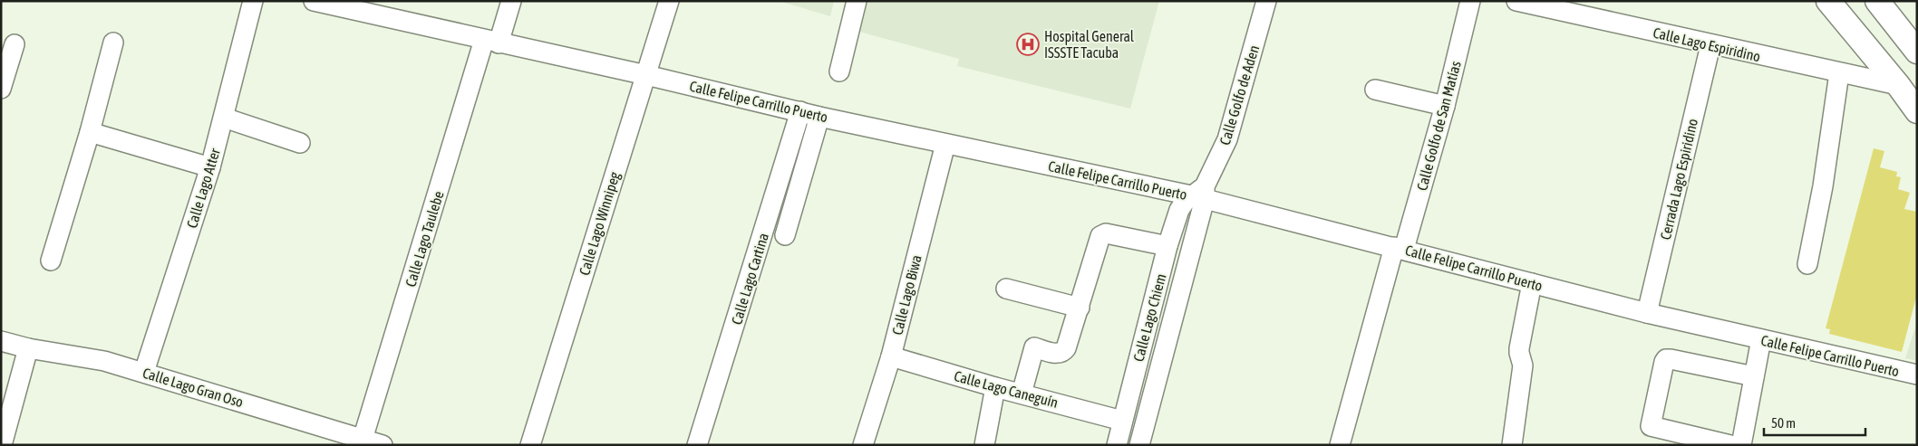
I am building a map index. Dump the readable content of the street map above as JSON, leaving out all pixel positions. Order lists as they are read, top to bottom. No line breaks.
{"streets":{"street":["Calle Lago Espiridino","Calle Golfo de Aden","Calle Felipe Carrillo Puerto","Calle Golfo de San Matías","Cerrada Lago Espiridino","Calle Lago Atter","Calle Lago Winnipeg","Calle Lago Taulebe","Calle Lago Cartina","Calle Lago Biwa","Calle Lago Chiem","Calle Lago Gran Oso","Calle Lago Caneguín"]},"crossings":[["Calle Lago Espiridino","Cerrada Lago Espiridino"],["Calle Golfo de Aden","Calle Felipe Carrillo Puerto"],["Calle Golfo de Aden","Calle Lago Chiem"],["Calle Felipe Carrillo Puerto","Calle Golfo de San Matías"],["Calle Felipe Carrillo Puerto","Cerrada Lago Espiridino"],["Calle Felipe Carrillo Puerto","Calle Lago Winnipeg"],["Calle Felipe Carrillo Puerto","Calle Lago Taulebe"],["Calle Felipe Carrillo Puerto","Calle Lago Cartina"],["Calle Felipe Carrillo Puerto","Calle Lago Biwa"],["Calle Felipe Carrillo Puerto","Calle Lago Chiem"],["Calle Lago Atter","Calle Lago Gran Oso"],["Calle Lago Taulebe","Calle Lago Gran Oso"],["Calle Lago Biwa","Calle Lago Caneguín"],["Calle Lago Chiem","Calle Lago Caneguín"]],"places":{"hospital":["Hospital General ISSSTE Tacuba"]},"scale_bar":"50 m"}
